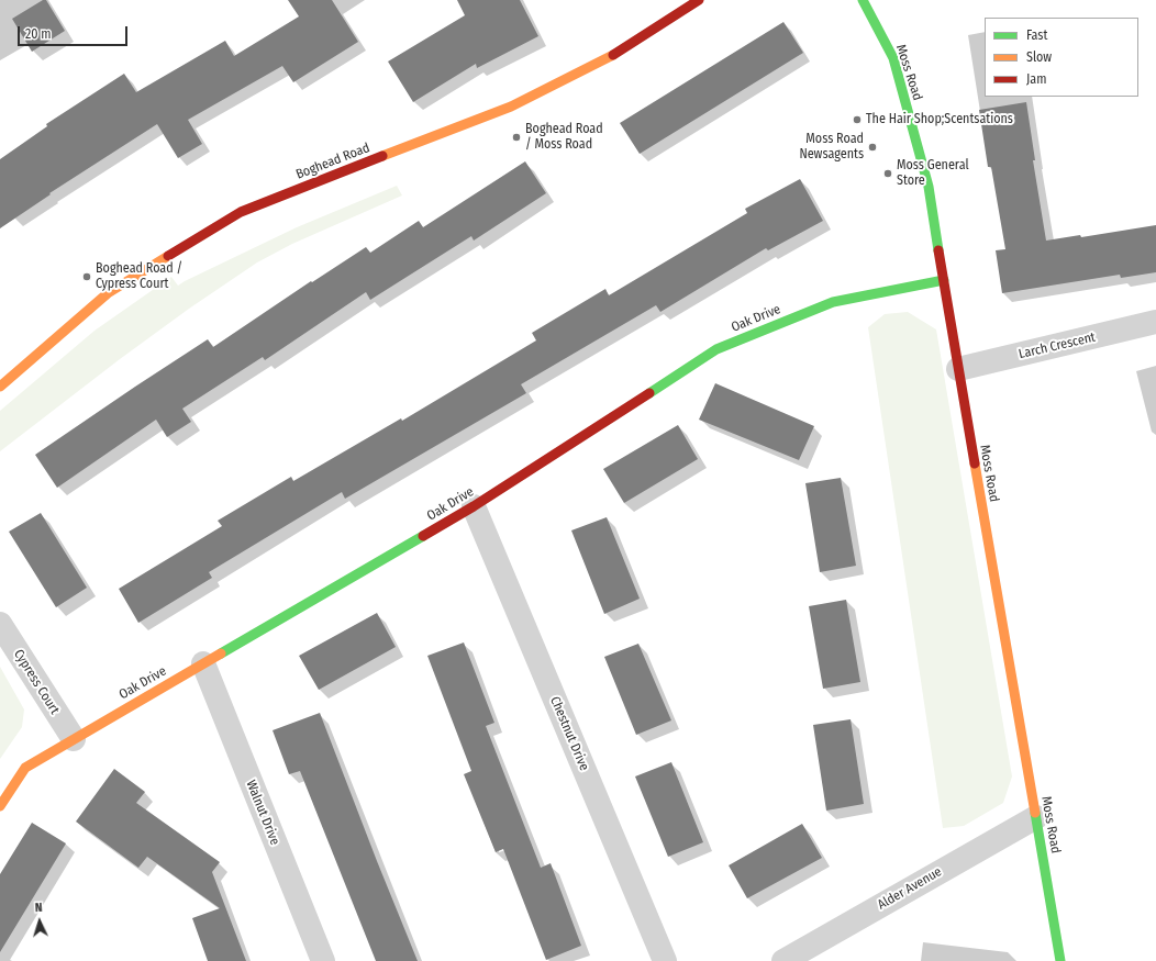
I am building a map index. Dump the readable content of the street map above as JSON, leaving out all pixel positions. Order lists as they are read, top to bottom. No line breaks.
{"streets":{"street":["Moss Road","Boghead Road","Oak Drive","Larch Crescent","Cypress Court","Chestnut Drive","Walnut Drive","Alder Avenue"]},"crossings":[["Moss Road","Oak Drive"],["Moss Road","Larch Crescent"],["Moss Road","Alder Avenue"],["Oak Drive","Cypress Court"],["Oak Drive","Chestnut Drive"],["Oak Drive","Walnut Drive"]],"places":["The Hair Shop;Scentsations","Boghead Road / Moss Road","Moss Road Newsagents","Moss General Store","Boghead Road / Cypress Court"],"legend":["Fast","Slow","Jam"],"scale_bar":"20 m","north":"top"}
